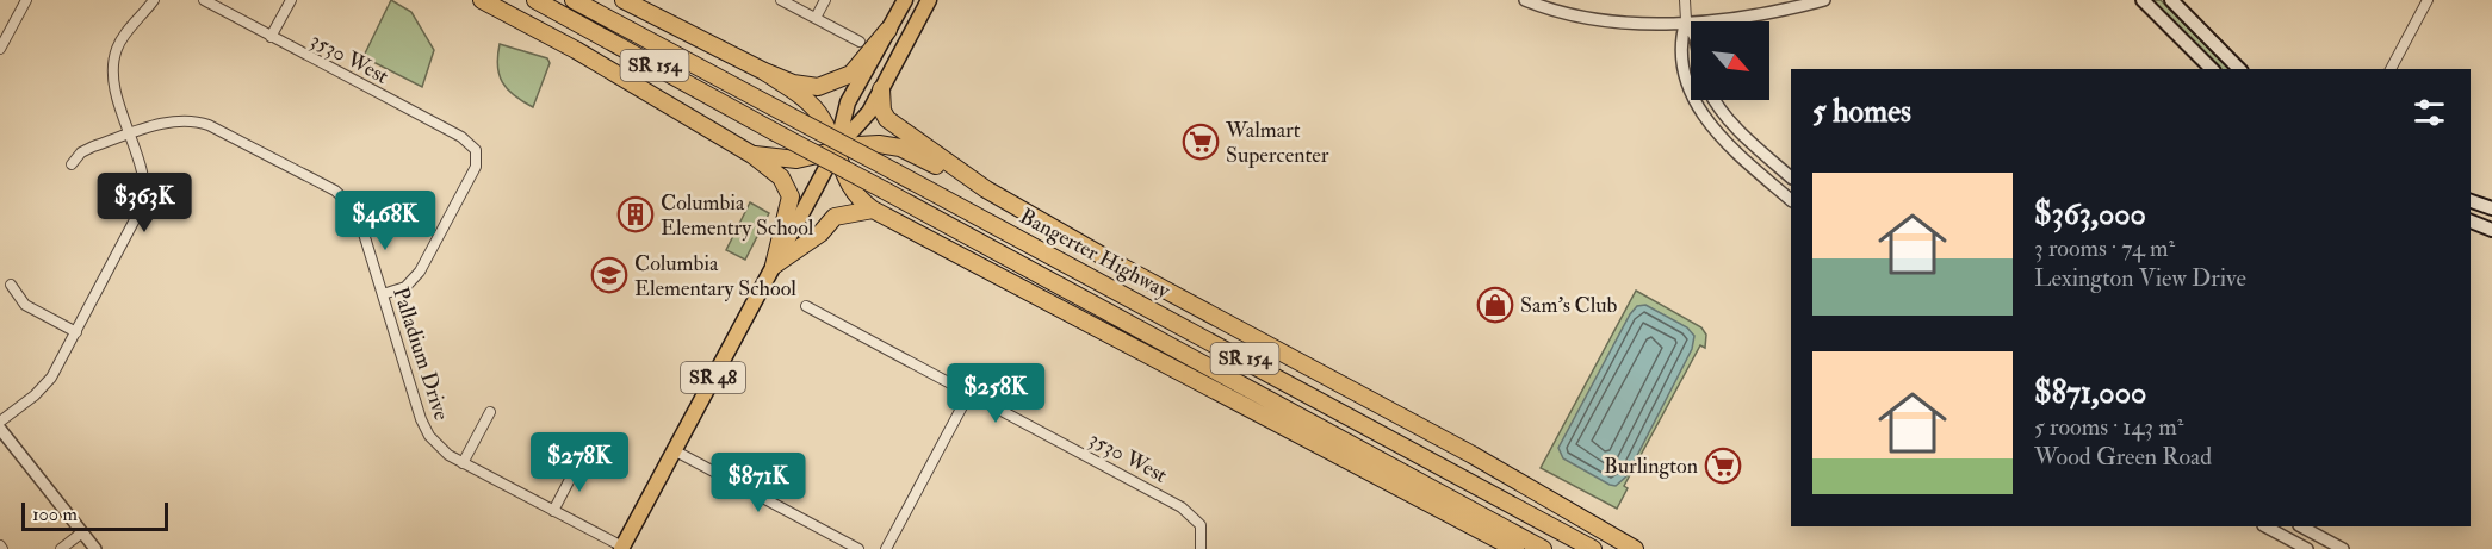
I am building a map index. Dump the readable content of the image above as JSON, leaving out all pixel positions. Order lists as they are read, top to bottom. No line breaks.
{"streets":{"highway":["SR 154","Bangerter Highway"],"main road":["SR 48"],"street":["3530 West","Palladium Drive"]},"crossings":[["3530 West","Palladium Drive"],["Palladium Drive","SR 48"]],"places":{"supermarket":["Walmart Supercenter","Burlington"],"building":["Columbia Elementry School"],"school or university":["Columbia Elementary School"],"shop":["Sam's Club"]},"scale_bar":"100 m","north":"bottom right","page":{"heading":"5 homes","list":[{"name":"$363,000","note":"3 rooms · 74 m² · Lexington View Drive"},{"name":"$871,000","note":"5 rooms · 143 m² · Wood Green Road"}],"price":["$363K","$468K","$258K","$278K","$871K"],"scale":"100 m"}}
